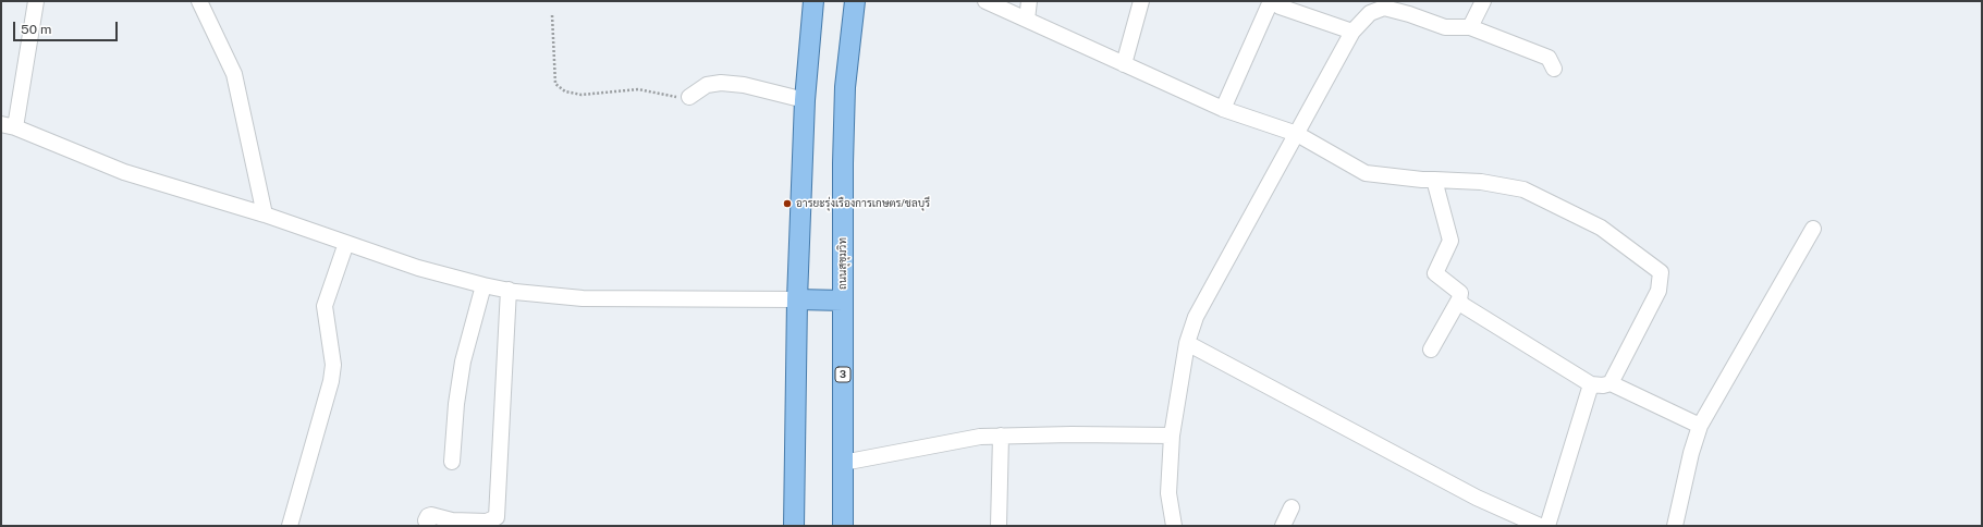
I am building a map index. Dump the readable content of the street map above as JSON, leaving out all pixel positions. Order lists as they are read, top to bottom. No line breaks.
{"streets":{"main road":["ถนนสุขุมวิท","3"]},"places":["อารยะรุ่งเรืองการเกษตร/ชลบุรี"],"scale_bar":"50 m"}
